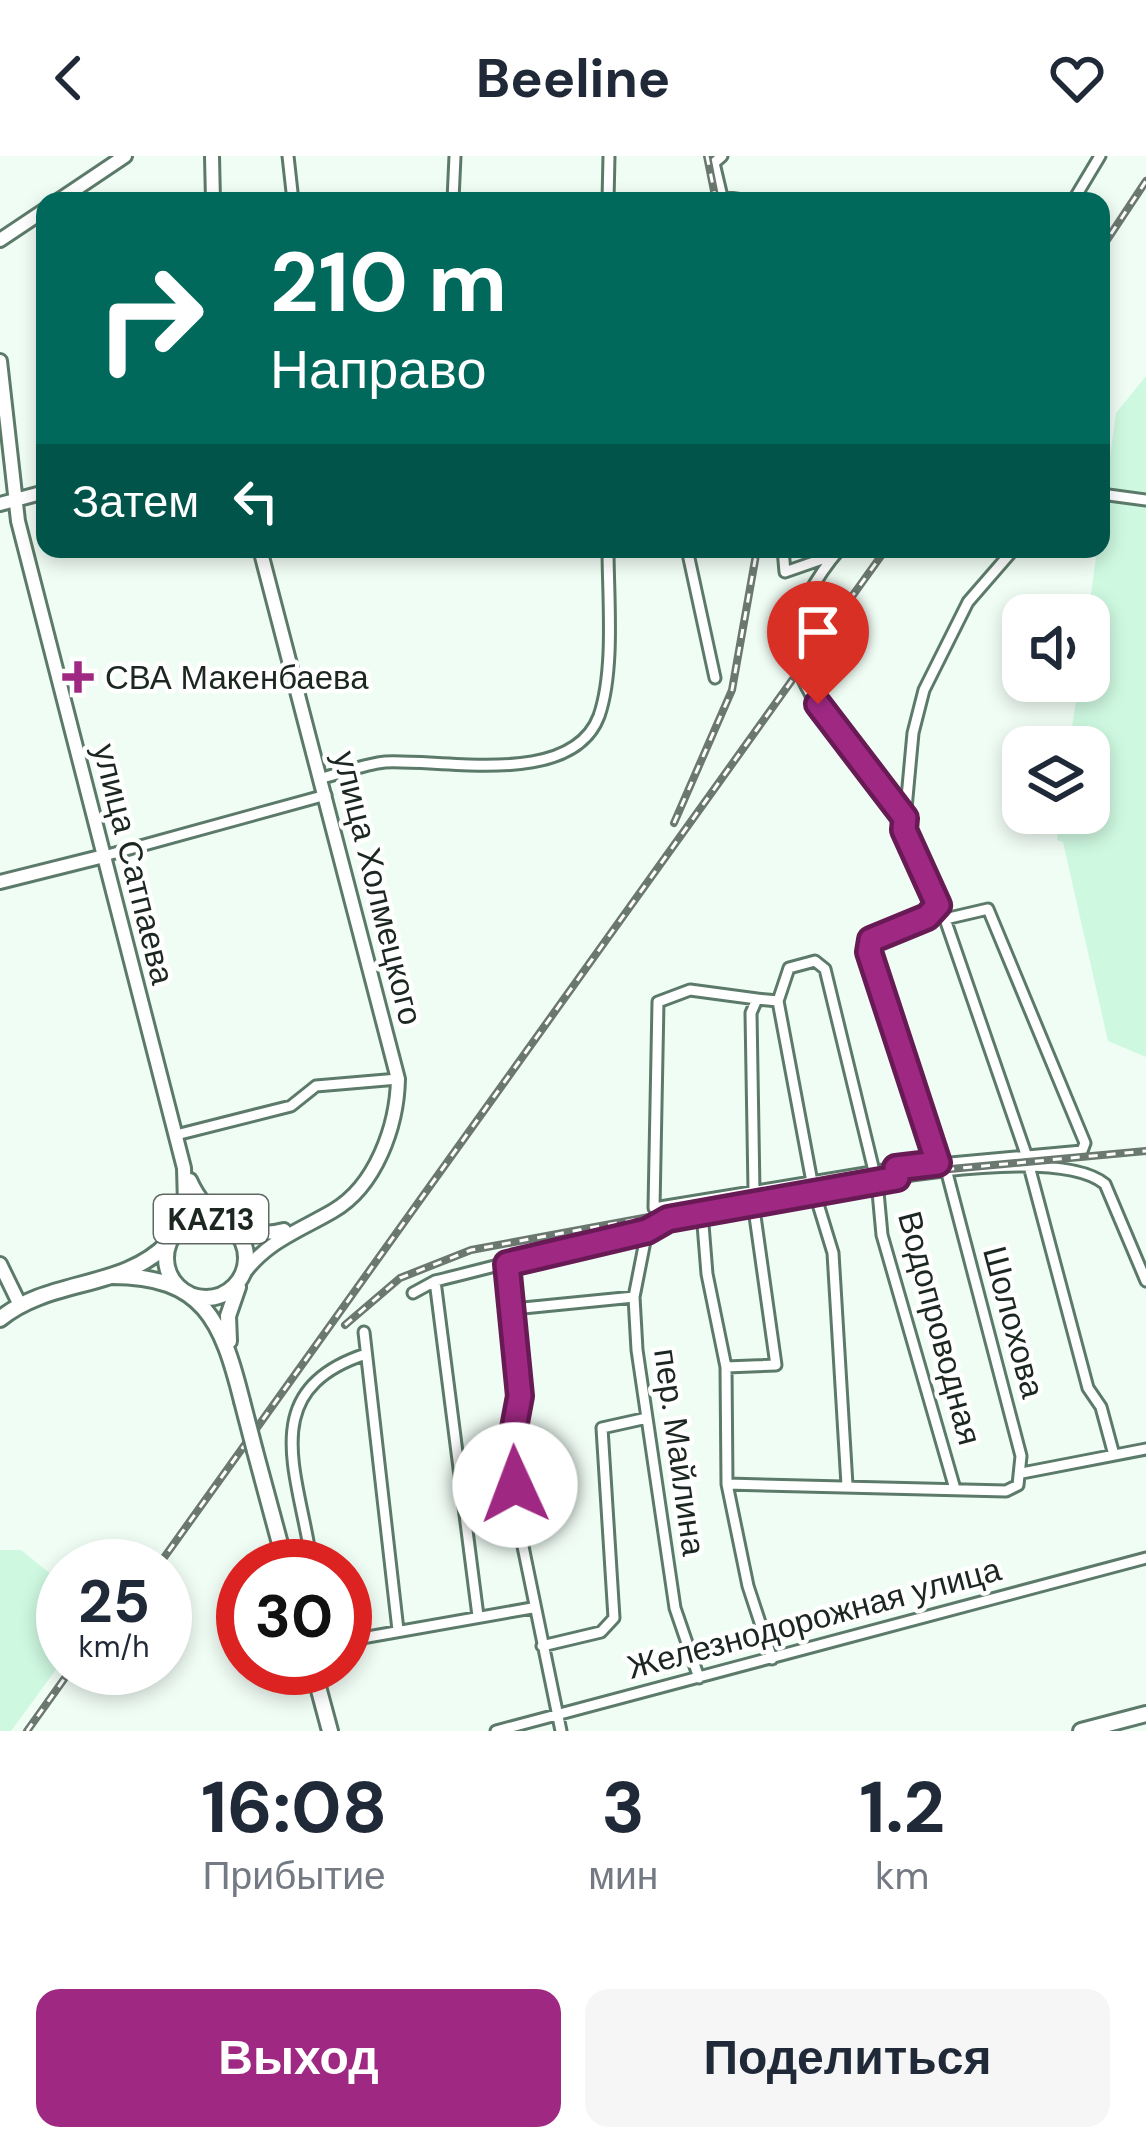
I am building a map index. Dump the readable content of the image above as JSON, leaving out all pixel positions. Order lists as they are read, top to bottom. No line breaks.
{"streets":{"main road":["KAZ13"],"street":["улица Сатпаева","улица Холмецкого","Шолохова","Водопроводная","пер. Майлина","Железнодорожная улица"]},"crossings":[["улица Холмецкого","KAZ13"],["пер. Майлина","Железнодорожная улица"]],"places":{"health":["СВА Макенбаева"]},"page":{"header":"Beeline","turn":["210 m","Направо"],"then":"Затем","speed":"25 km/h","limit":"30","eta":["16:08","Прибытие","3","мин","1.2","km"],"buttons":["Выход","Поделиться"]}}
